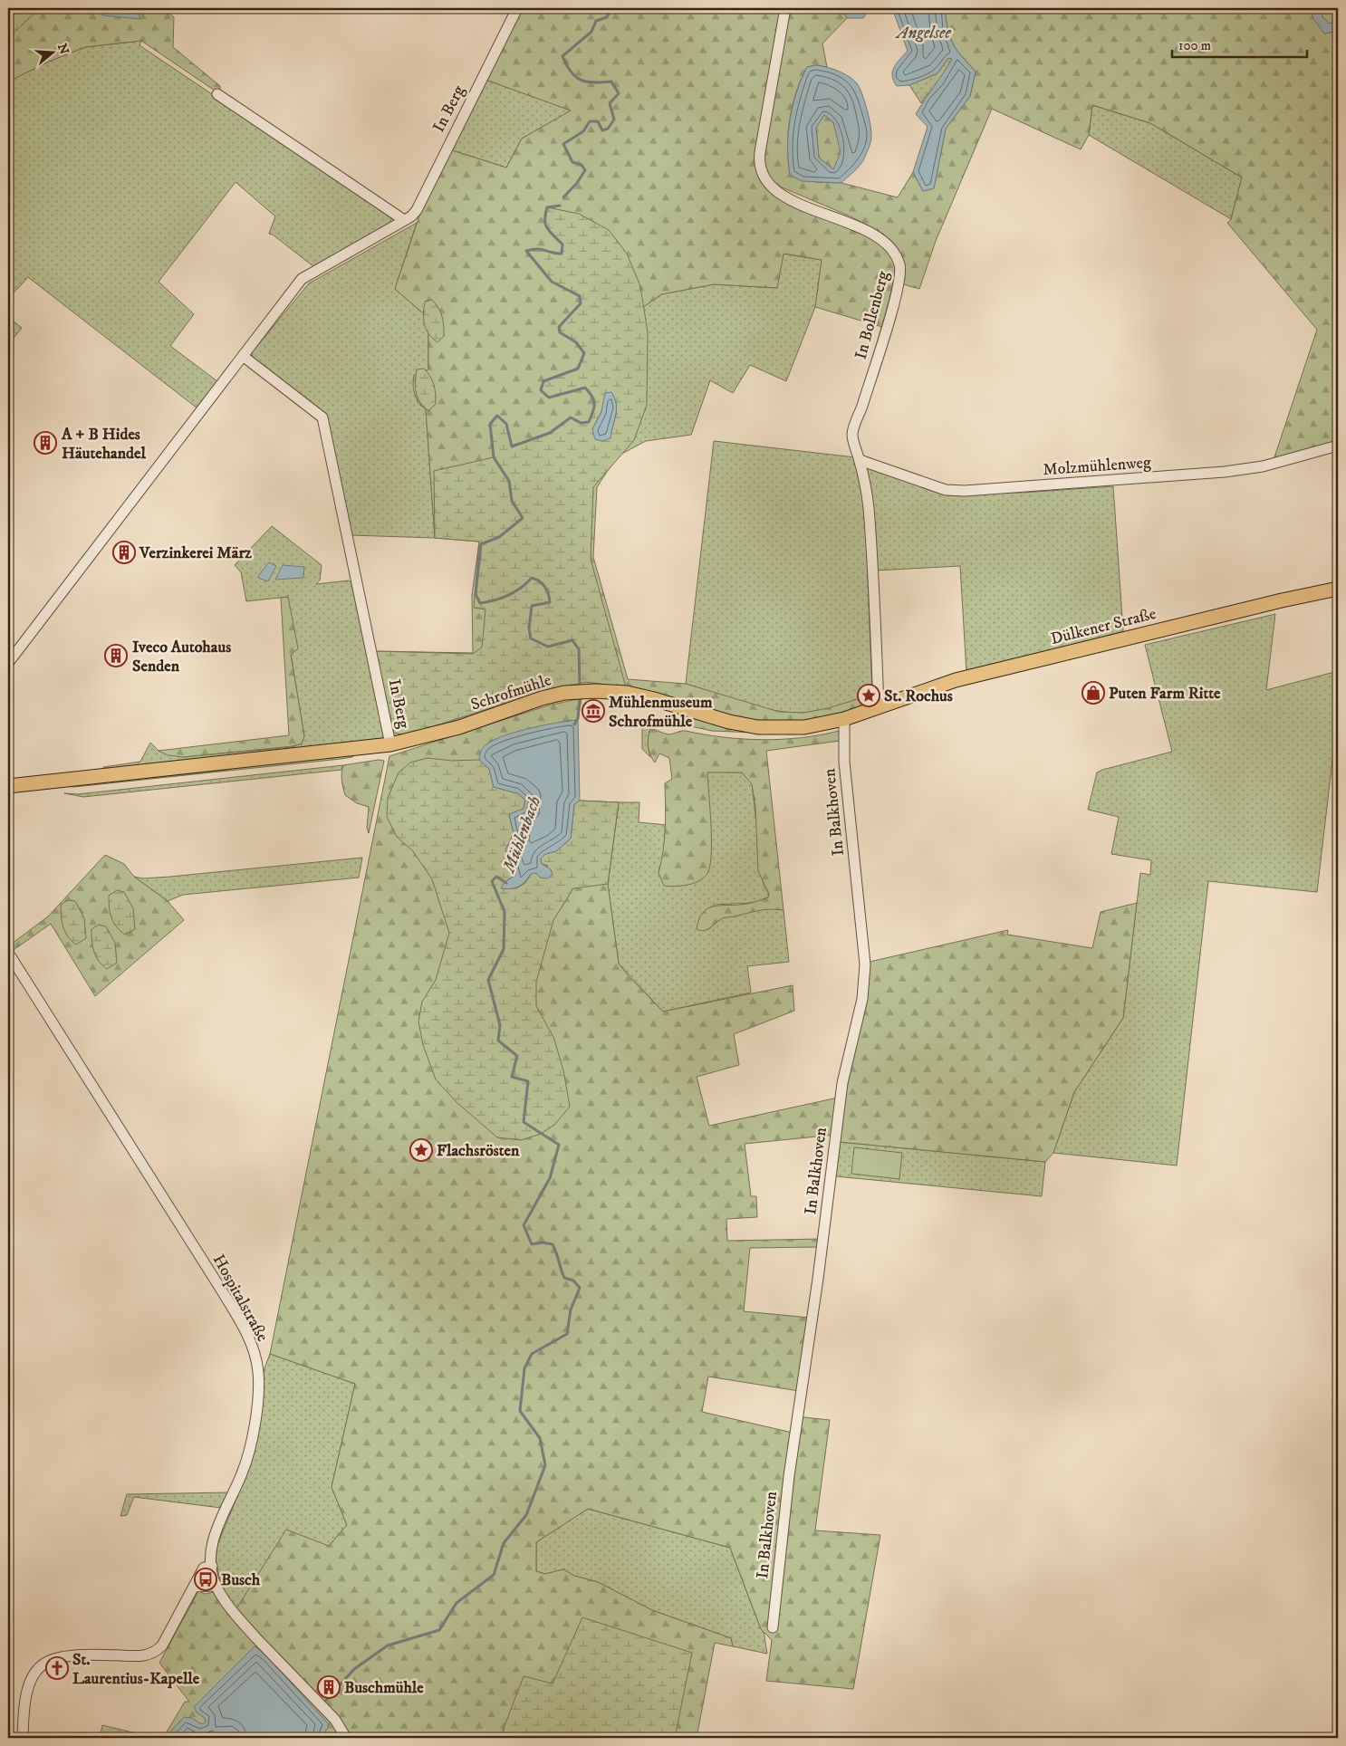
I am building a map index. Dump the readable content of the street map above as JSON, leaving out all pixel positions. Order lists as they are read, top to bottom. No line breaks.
{"streets":{"main road":["In Berg","Dülkener Straße","Schrofmühle"],"street":["In Bollenberg","Molzmühlenweg","In Balkhoven","Hospitalstraße"]},"crossings":[["In Berg","Schrofmühle"],["In Bollenberg","Molzmühlenweg"],["In Bollenberg","Dülkener Straße"],["Dülkener Straße","Schrofmühle"],["Dülkener Straße","In Balkhoven"],["Schrofmühle","In Balkhoven"]],"water":["Angelsee","Mühlenbach"],"places":{"building":["A + B Hides Häutehandel","Verzinkerei März","Iveco Autohaus Senden","Buschmühle"],"shop":["Puten Farm Ritte"],"place":["St. Rochus","Flachsrösten"],"museum":["Mühlenmuseum Schrofmühle"],"bus stop":["Busch"],"church":["St. Laurentius-Kapelle"]},"scale_bar":"100 m","north":"right"}
